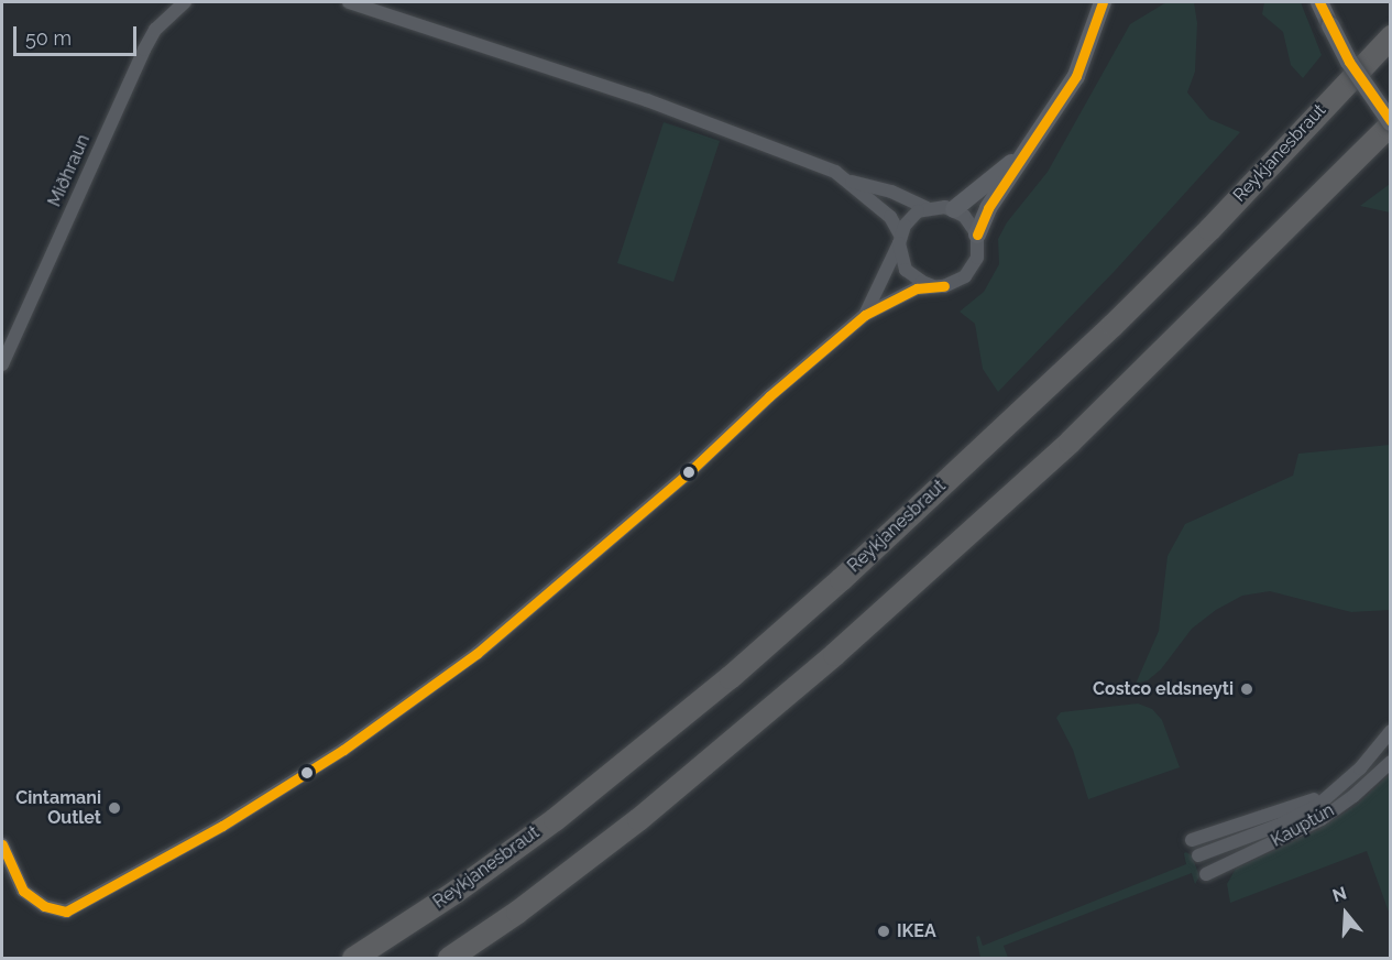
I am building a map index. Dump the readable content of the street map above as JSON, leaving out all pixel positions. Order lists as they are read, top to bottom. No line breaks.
{"streets":{"highway":["Reykjanesbraut"],"street":["Miðhraun","Kauptún"]},"places":["Costco eldsneyti","Cintamani Outlet","IKEA"],"scale_bar":"50 m","north":"top"}
